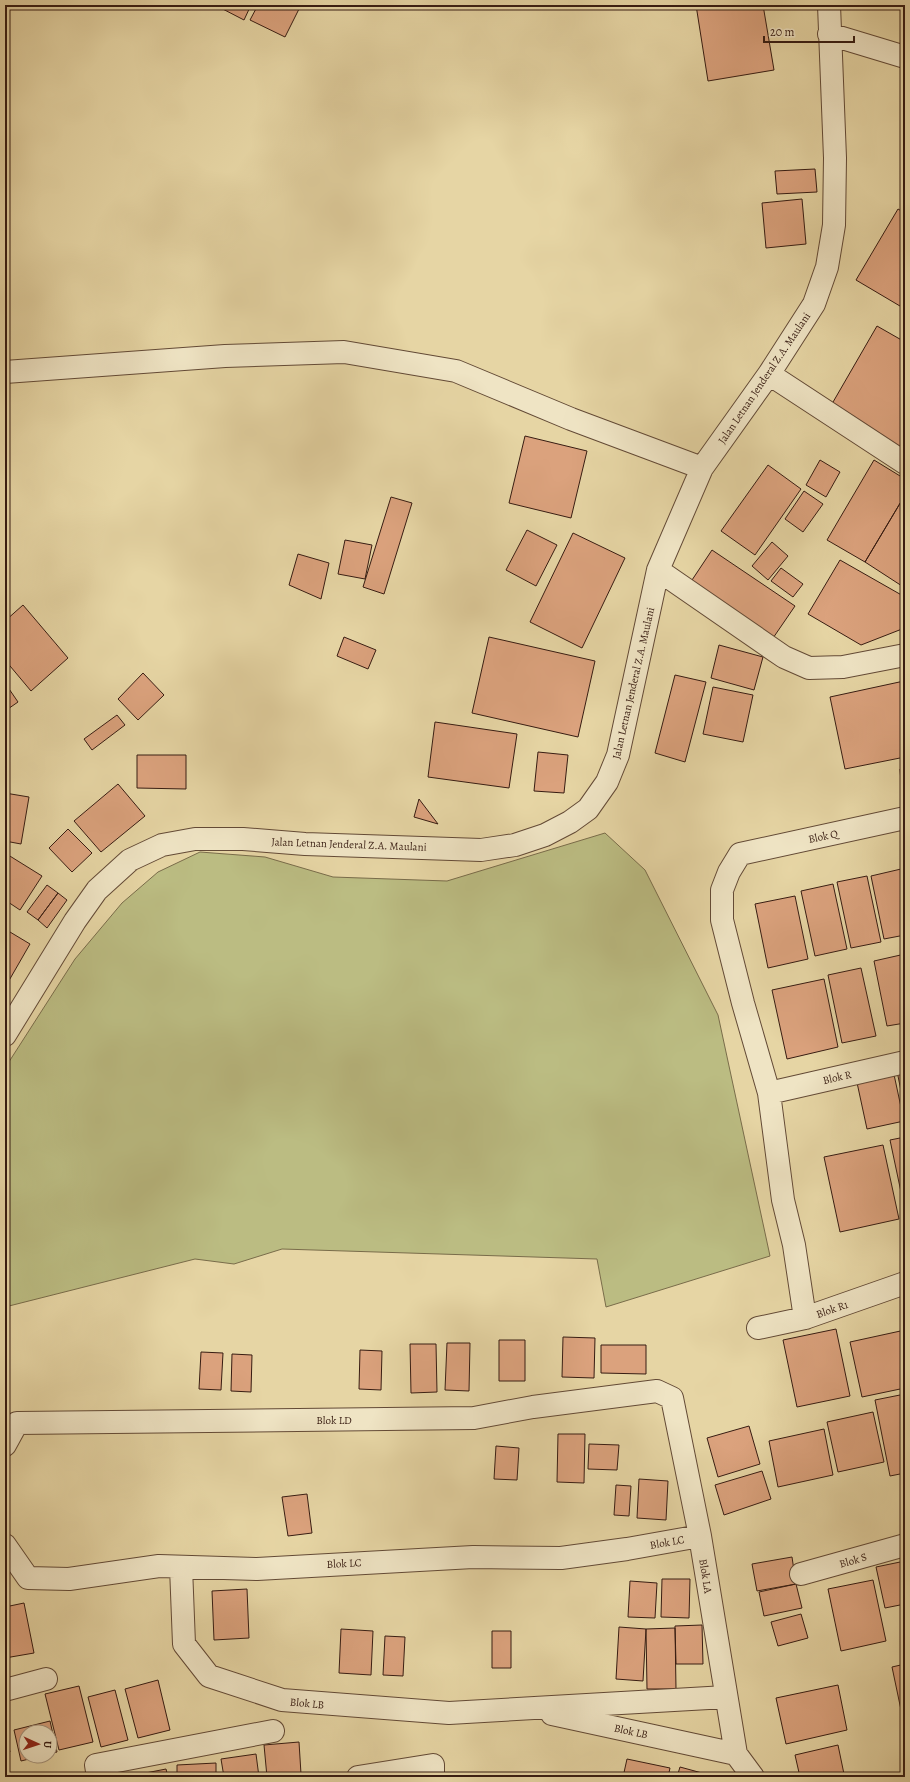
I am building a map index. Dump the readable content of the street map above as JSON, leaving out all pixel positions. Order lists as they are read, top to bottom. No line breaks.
{"streets":{"street":["Jalan Letnan Jenderal Z.A. Maulani","Blok Q","Blok R","Blok R1","Blok LD","Blok LC","Blok S","Blok LA","Blok LB"]},"crossings":[["Blok Q","Blok R"],["Blok LD","Blok LA"],["Blok LC","Blok LA"],["Blok LC","Blok LB"],["Blok LA","Blok LB"]],"scale_bar":"20 m","north":"right"}
